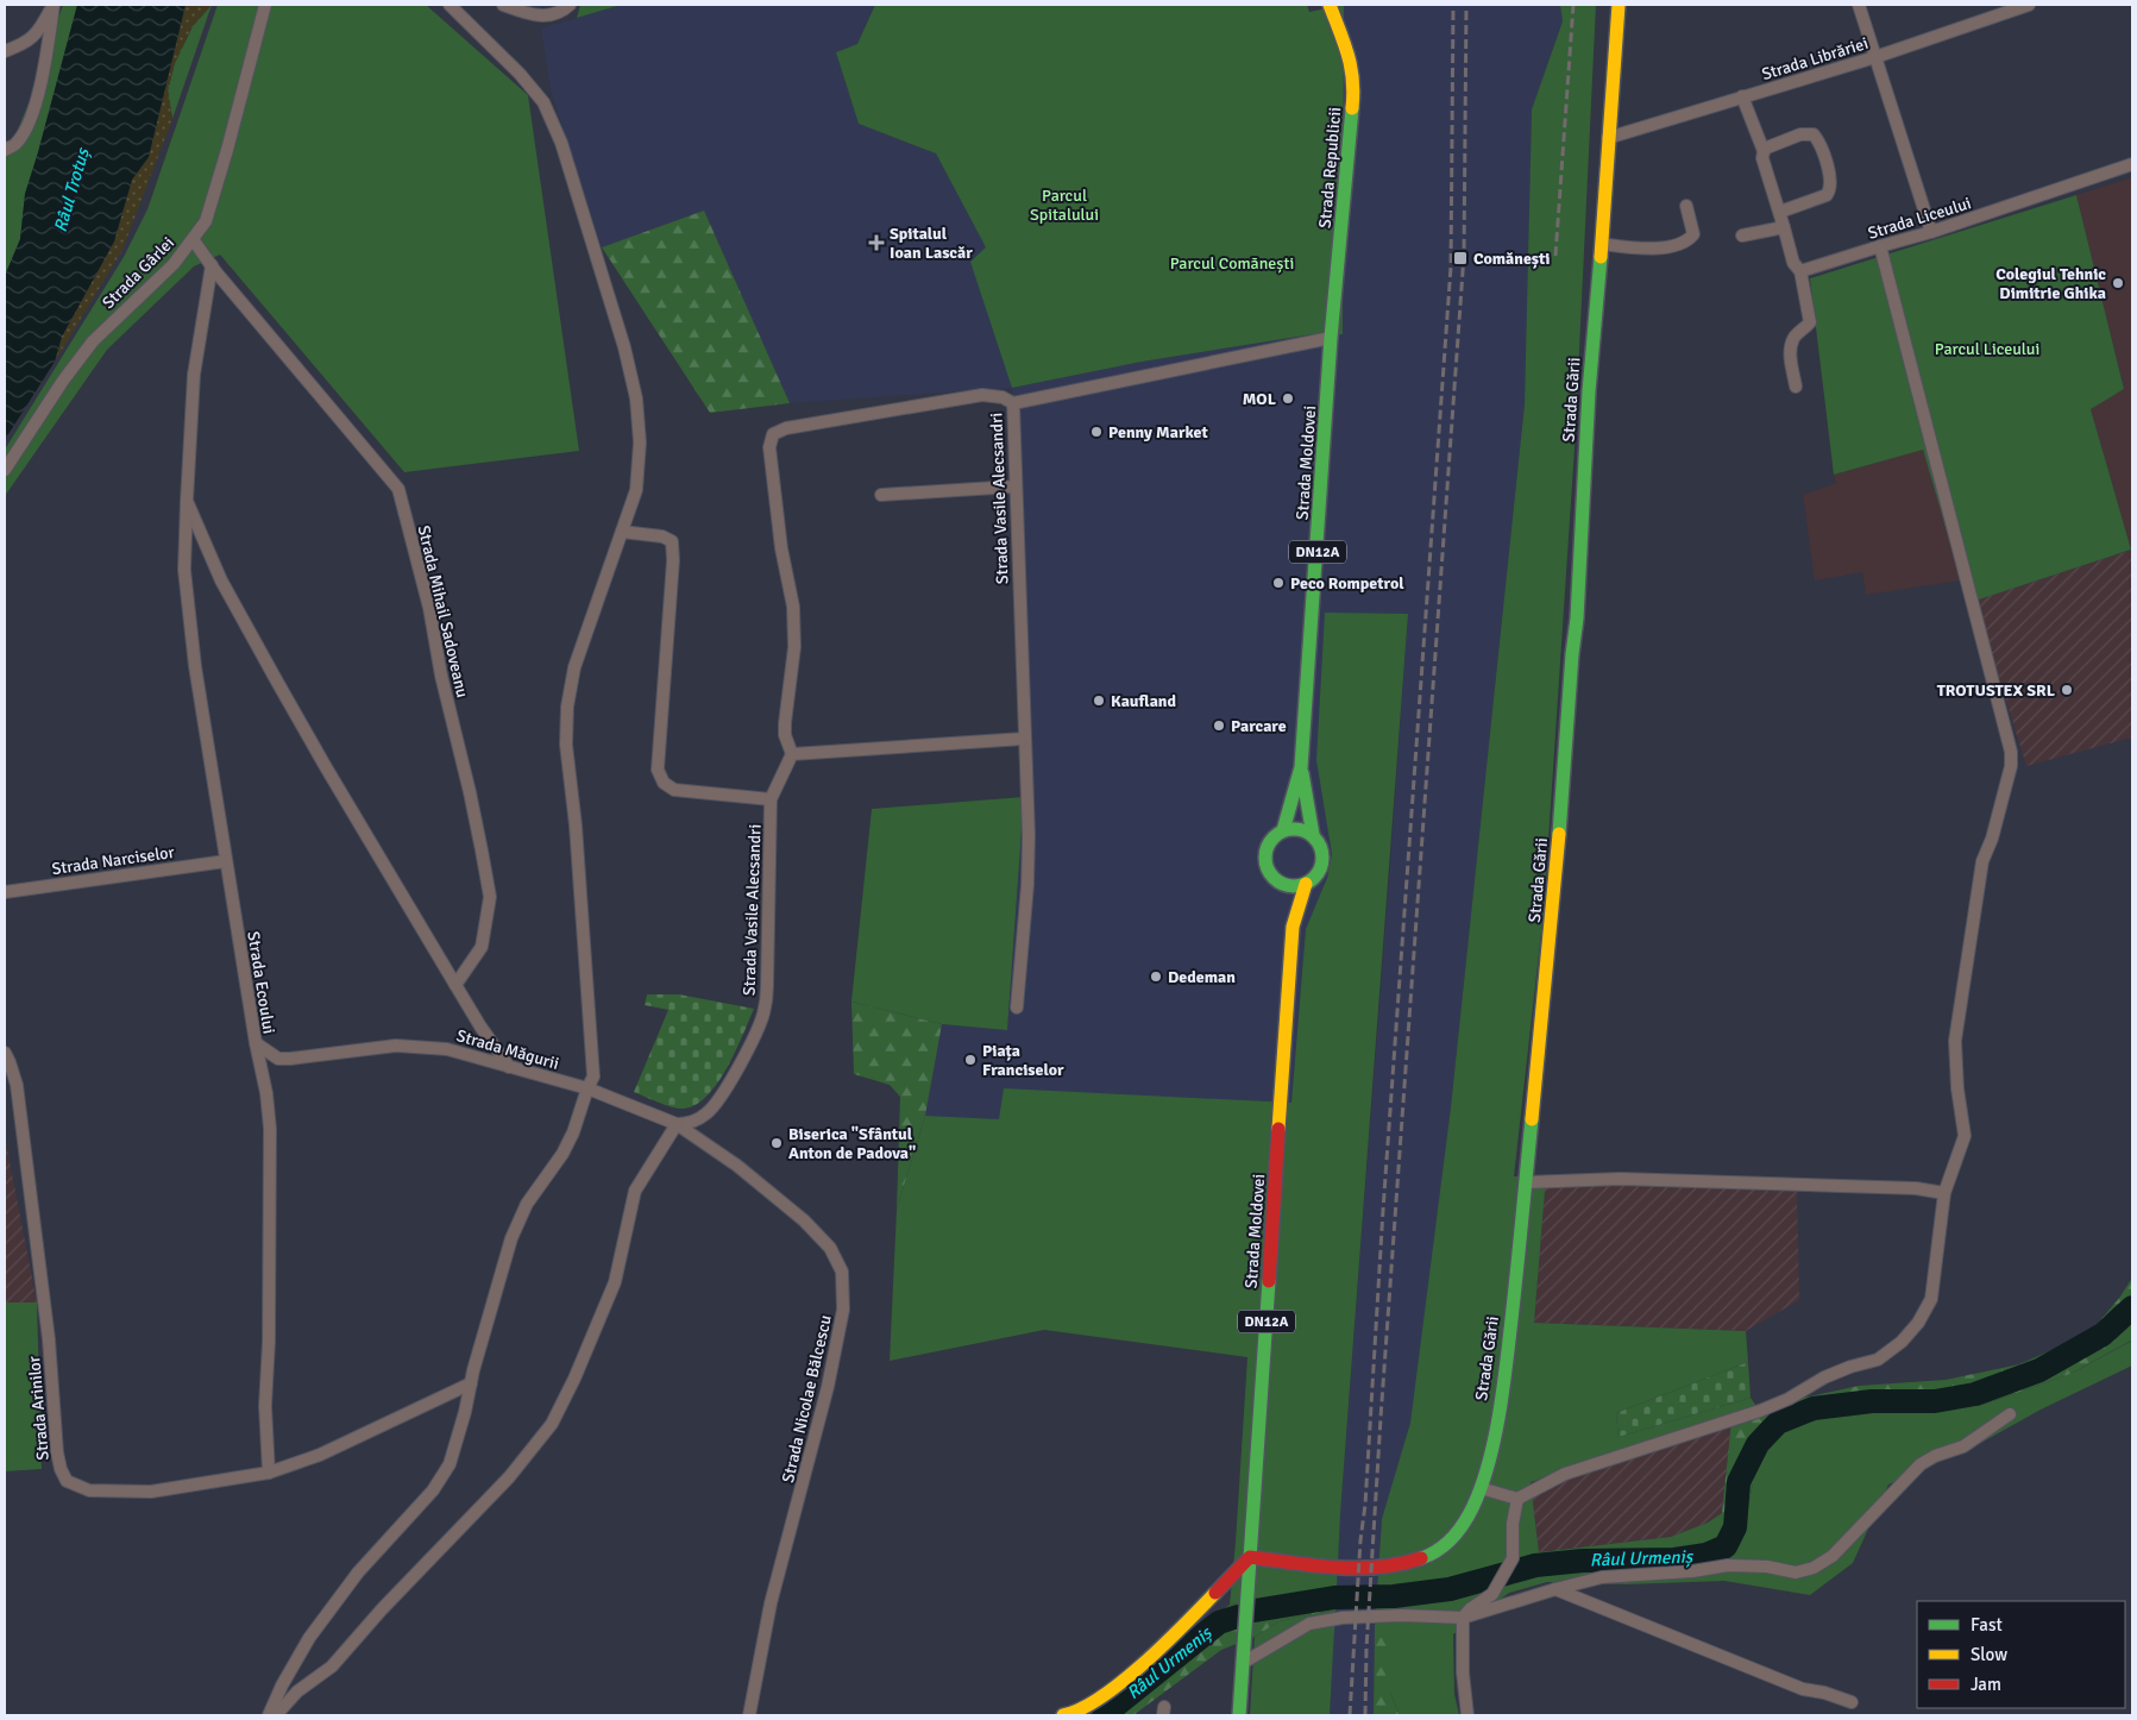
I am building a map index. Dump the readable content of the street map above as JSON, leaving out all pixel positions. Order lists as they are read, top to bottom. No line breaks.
{"streets":{"street":["Strada Librăriei","Strada Republicii","Strada Liceului","Strada Gârlei","Strada Gării","Strada Moldovei","Strada Vasile Alecsandri","DN12A","Strada Mihail Sadoveanu","Strada Narciselor","Strada Ecoului","Strada Măgurii","Strada Nicolae Bălcescu","Strada Arinilor"]},"crossings":[["Strada Librăriei","Strada Gării"],["Strada Republicii","Strada Moldovei"],["Strada Republicii","Strada Vasile Alecsandri"],["Strada Gârlei","Strada Mihail Sadoveanu"],["Strada Gării","Strada Moldovei"],["Strada Moldovei","Strada Vasile Alecsandri"],["Strada Vasile Alecsandri","Strada Măgurii"],["Strada Vasile Alecsandri","Strada Nicolae Bălcescu"],["Strada Narciselor","Strada Ecoului"],["Strada Ecoului","Strada Măgurii"],["Strada Ecoului","Strada Arinilor"],["Strada Măgurii","Strada Nicolae Bălcescu"]],"water":["Râul Trotuș","Râul Urmeniș"],"parks":["Parcul Spitalului","Parcul Comănești","Parcul Liceului"],"places":{"health":["Spitalul Ioan Lascăr"],"transit":["Comănești"],"other":["Colegiul Tehnic Dimitrie Ghika","MOL","Penny Market","Peco Rompetrol","TROTUSTEX SRL","Kaufland","Parcare","Dedeman","Piața Franciselor","Biserica \"Sfântul Anton de Padova\""]},"legend":["Fast","Slow","Jam"]}
